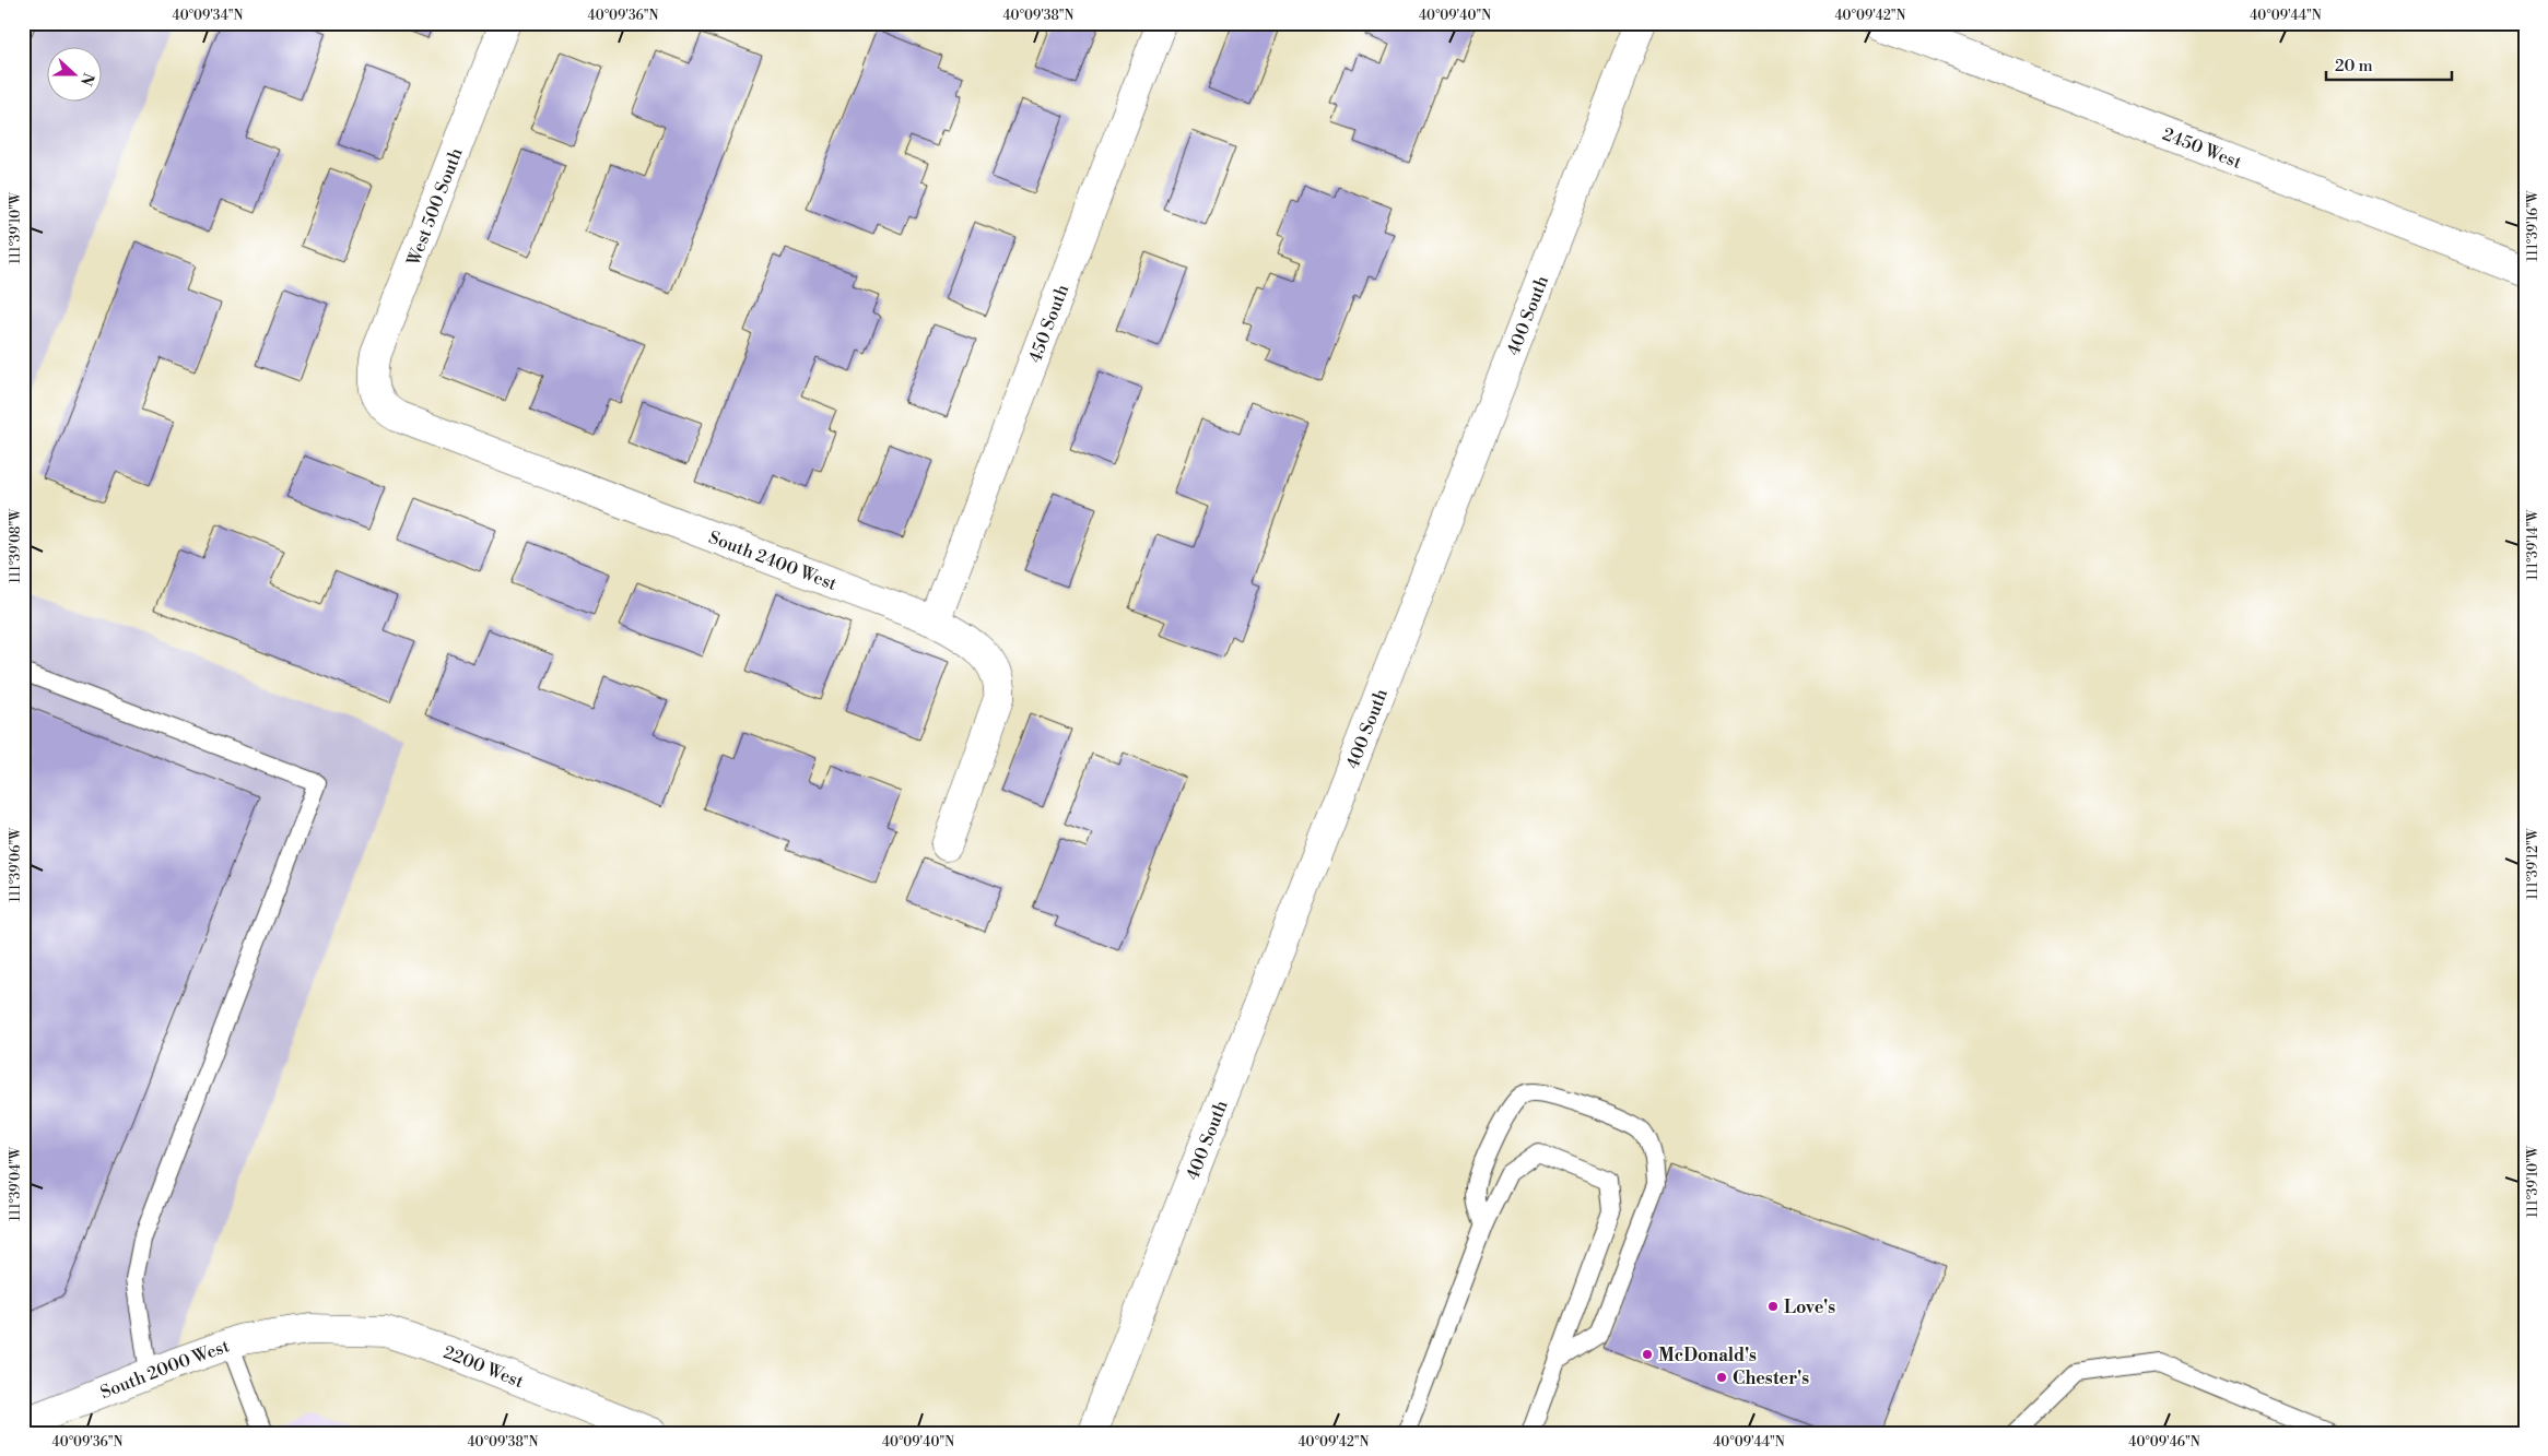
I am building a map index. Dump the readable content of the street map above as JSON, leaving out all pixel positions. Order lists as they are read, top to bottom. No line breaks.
{"streets":{"street":["2450 West","West 500 South","400 South","450 South","South 2400 West","2200 West","South 2000 West"]},"crossings":[["West 500 South","South 2400 West"],["450 South","South 2400 West"],["2200 West","South 2000 West"]],"places":["Love's","McDonald's","Chester's"],"scale_bar":"20 m","north":"right","coordinates":["40°09'34\"N","40°09'36\"N","40°09'38\"N","40°09'40\"N","40°09'42\"N","40°09'44\"N","111°39'16\"W","111°39'10\"W","111°39'14\"W","111°39'08\"W","111°39'12\"W","111°39'06\"W","111°39'04\"W","40°09'46\"N"]}
